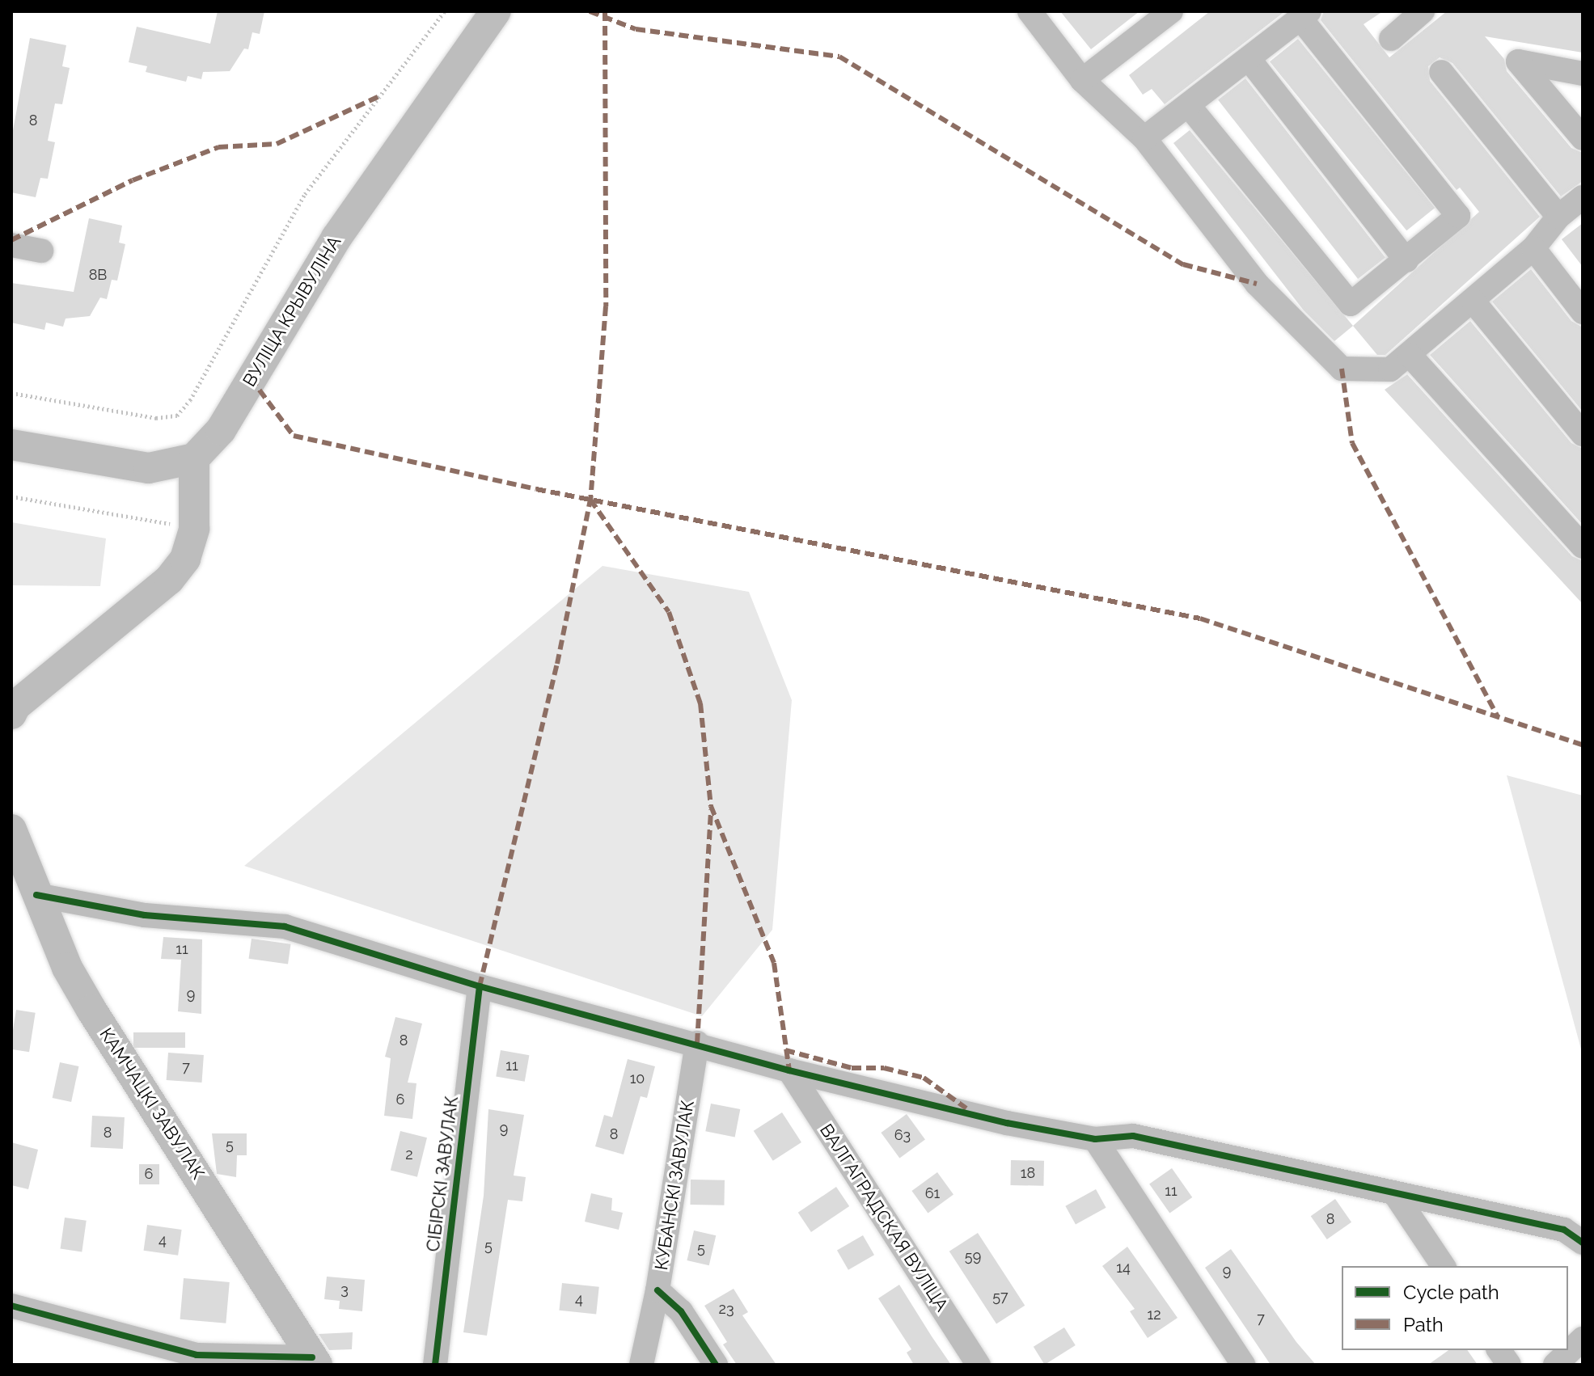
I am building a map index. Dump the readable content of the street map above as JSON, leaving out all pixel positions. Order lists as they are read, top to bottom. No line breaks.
{"streets":{"main road":["ВУЛІЦА КРЫВУЛІНА","КАМЧАЦКІ ЗАВУЛАК"],"street":["СІБІРСКІ ЗАВУЛАК","КУБАНСКІ ЗАВУЛАК","ВАЛГАГРАДСКАЯ ВУЛІЦА"]},"house_numbers":["8","8В","11","9","8","11","7","10","6","9","8","8","63","5","2","18","6","11","61","8","4","5","5","59","14","9","3","57","4","23","12","7"],"legend":["Cycle path","Path"]}
